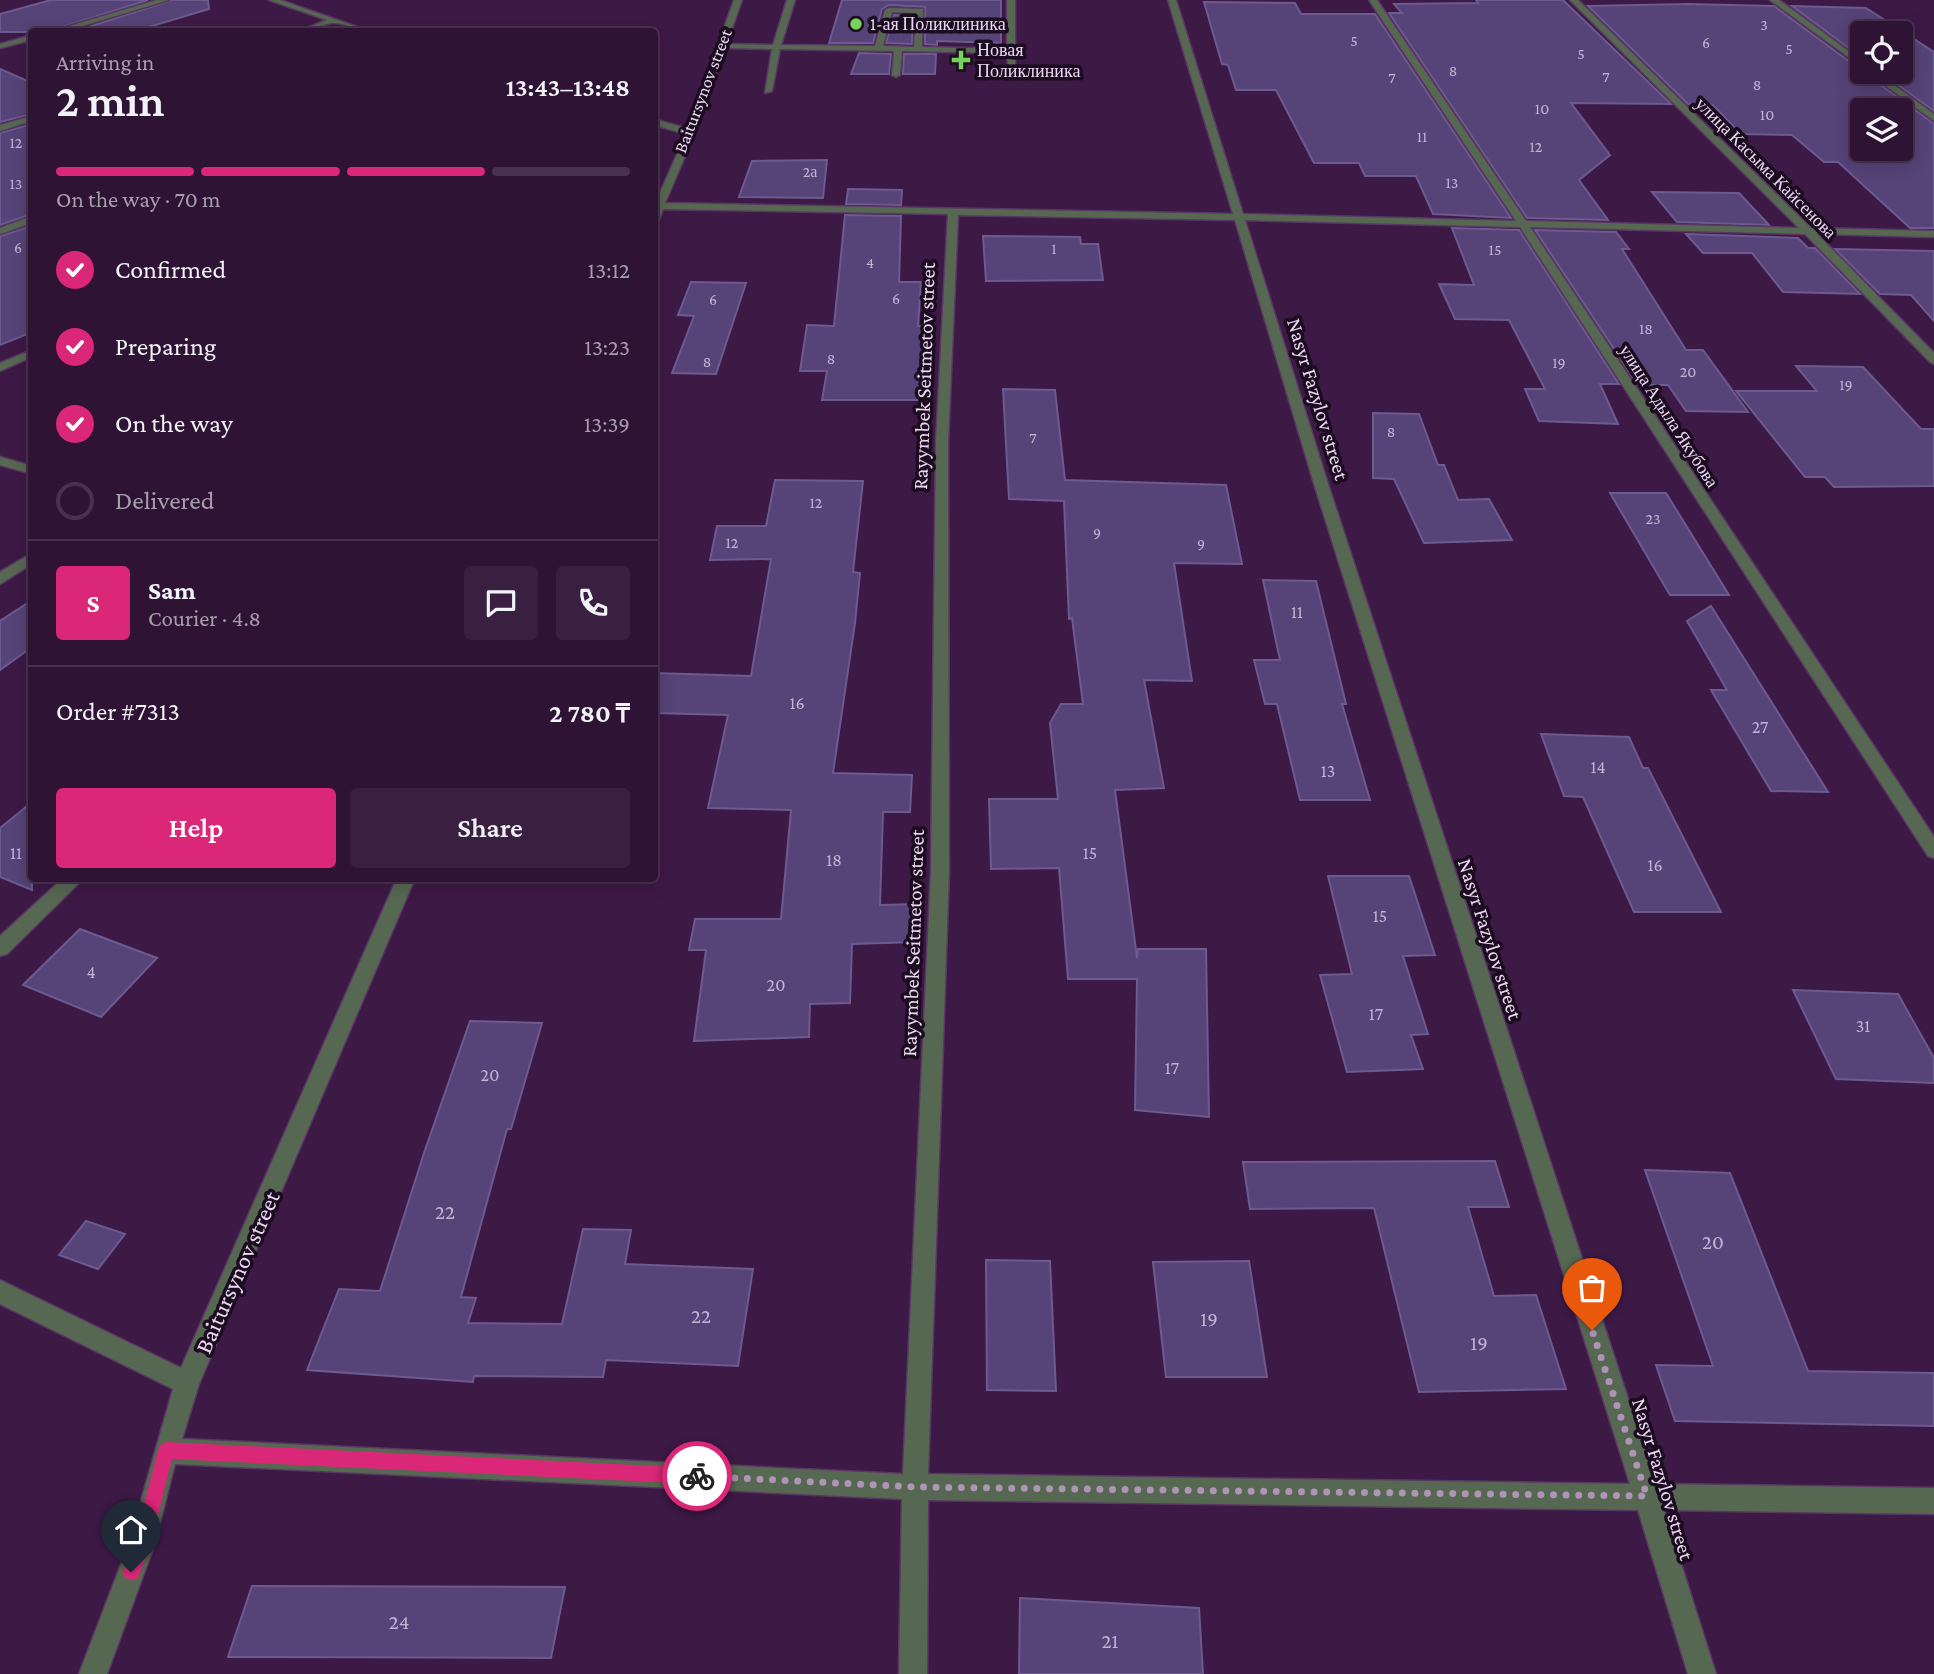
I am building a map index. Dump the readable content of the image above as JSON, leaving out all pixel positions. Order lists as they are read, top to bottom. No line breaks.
{"streets":{"street":["Baitursynov street","улица Касыма Кайсенова","Rayymbek Seitmetov street","Nasyr Fazylov street","улица Адыла Якубова"]},"places":{"other":["1-ая Поликлиника"],"health":["Новая Поликлиника"]},"house_numbers":["3","5","6","5","5","8","7","7","8","10","10","11","12","12","2а","13","13","6","1","15","4","6","6","18","8","8","19","20","19","8","7","12","23","9","12","9","11","16","27","14","13","11","15","18","16","15","4","20","17","31","17","20","22","20","22","19","19","24","21"],"page":{"heading":["2 min","Arriving in","13:43–13:48"],"panel":["Sam","Courier · 4.8","Order #7313","2 780 ₸"],"bar":"On the way · 70 m","list":[["Confirmed","13:12"],["Preparing","13:23"],["On the way","13:39"],"Delivered"],"round":"S","buttons":["Help","Share"]}}
